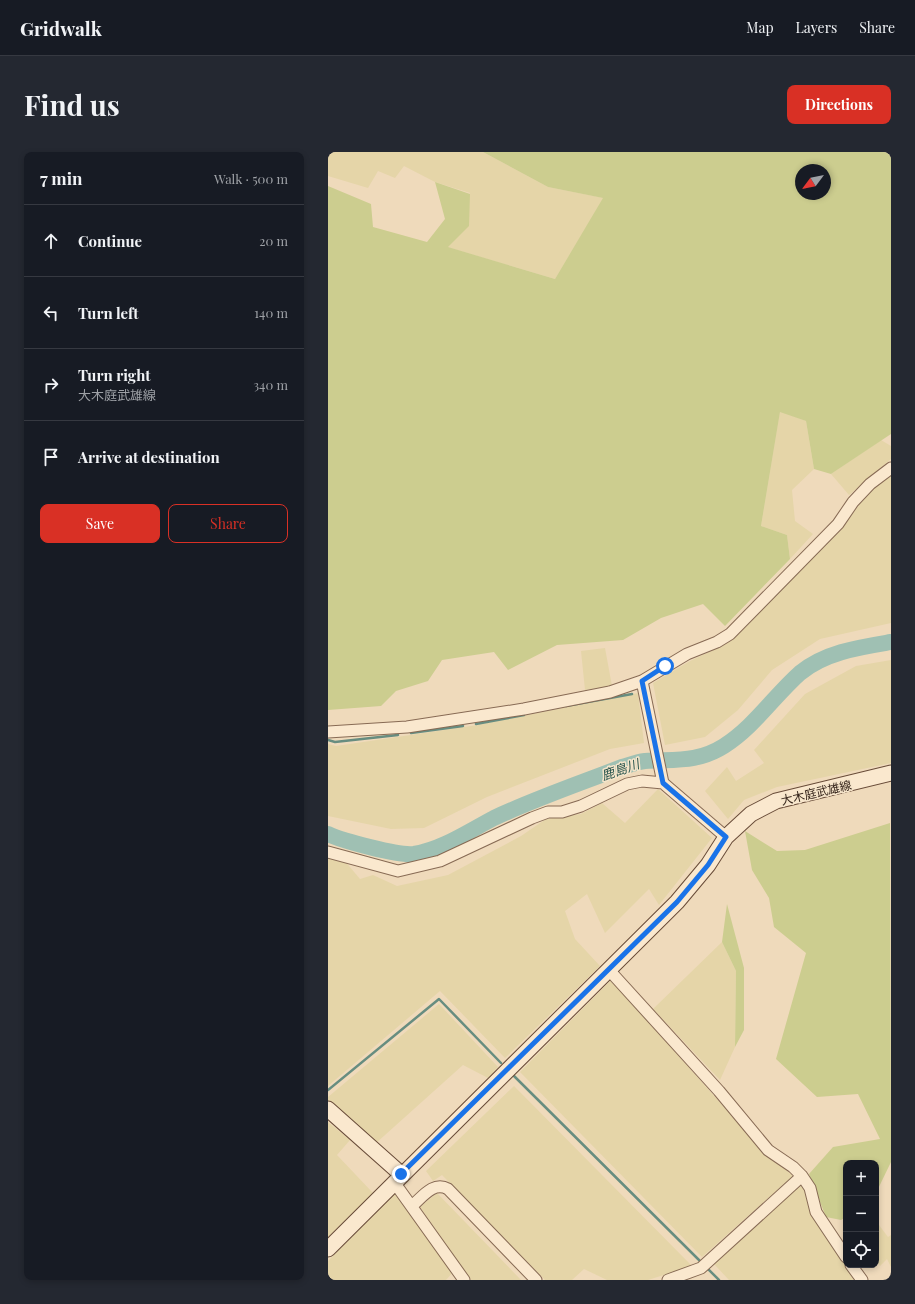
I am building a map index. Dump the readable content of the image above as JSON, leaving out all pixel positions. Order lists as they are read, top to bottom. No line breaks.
{"streets":{"main road":["大木庭武雄線"]},"water":["鹿島川"],"north":"bottom left","page":{"header":"Gridwalk","nav":["Map","Layers","Share"],"buttons":["Directions",["Save","Share"]],"title":"Find us","heading":["7 min","Walk · 500 m"],"list":[["Continue","20 m"],["Turn left","140 m"],["Turn right","大木庭武雄線","340 m"],"Arrive at destination"],"map_buttons":["+","−"]}}
